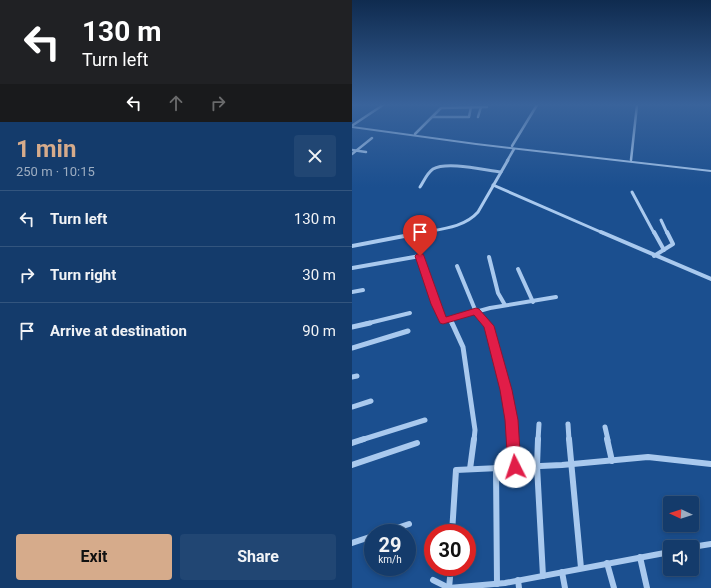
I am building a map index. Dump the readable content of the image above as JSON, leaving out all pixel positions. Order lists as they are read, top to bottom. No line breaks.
{"north":"left","page":{"turn":["130 m","Turn left"],"heading":["1 min","250 m · 10:15"],"list":[{"name":"Turn left","value":"130 m"},{"name":"Turn right","value":"30 m"},{"name":"Arrive at destination","value":"90 m"}],"speed":"29 km/h","limit":"30","buttons":["Exit","Share"]}}
